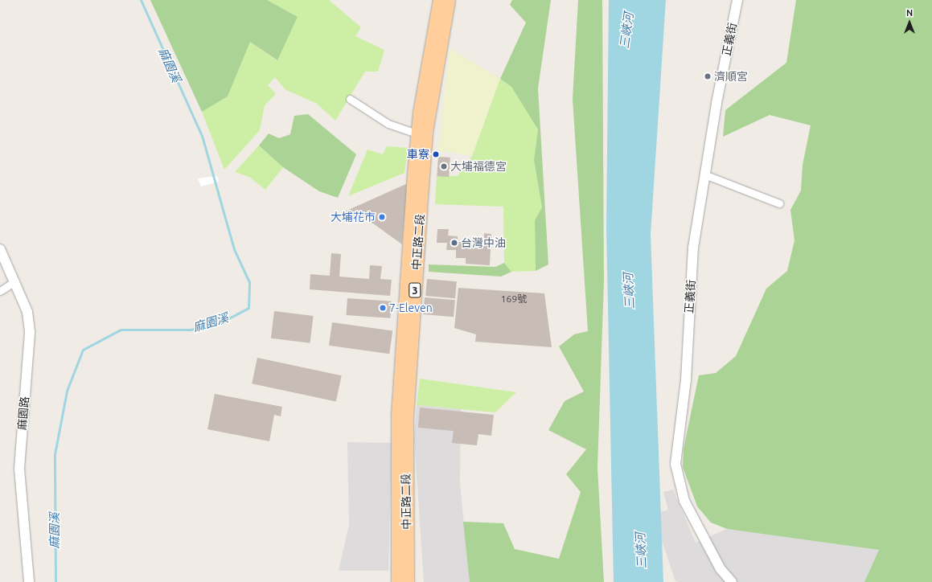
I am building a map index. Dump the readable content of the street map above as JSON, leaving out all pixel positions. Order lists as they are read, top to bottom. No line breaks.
{"streets":{"main road":["中正路二段","3"],"street":["正義街","麻園路"]},"water":["三峽河","麻園溪"],"places":["濟順宮","車寮","大埔福德宮","大埔花市","台灣中油","7-Eleven"],"house_numbers":["169號"],"north":"top"}
